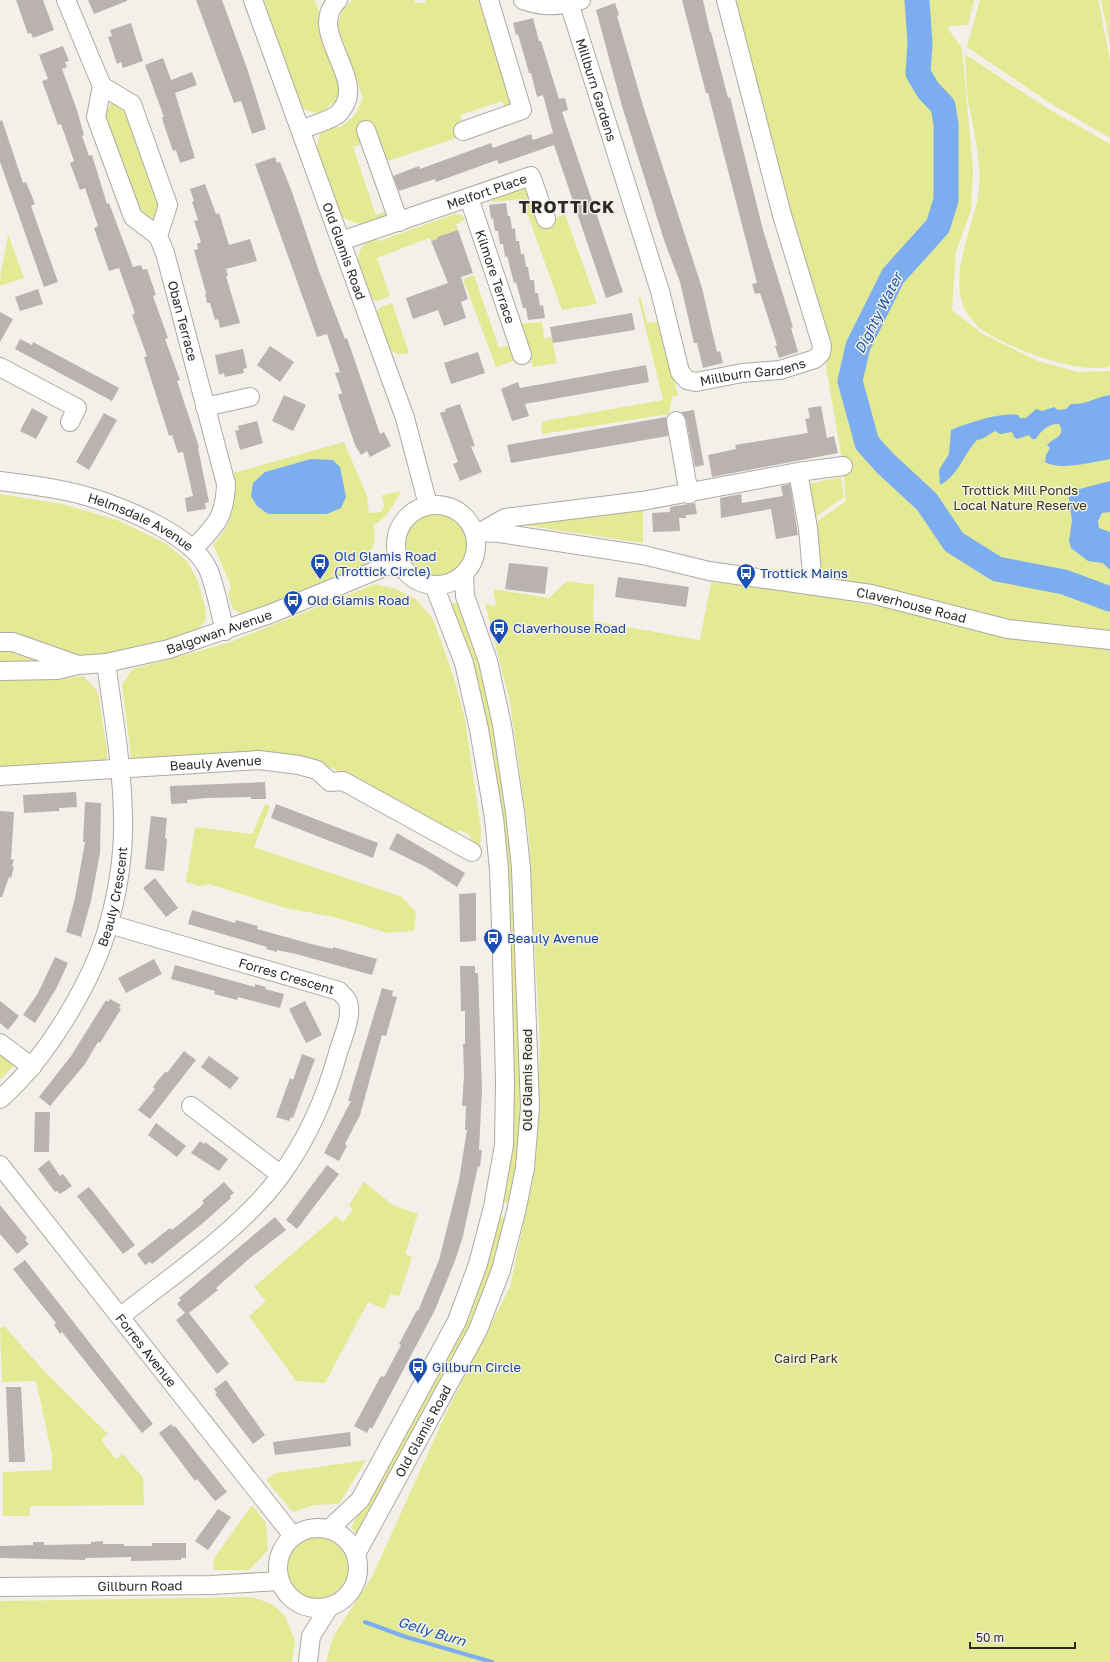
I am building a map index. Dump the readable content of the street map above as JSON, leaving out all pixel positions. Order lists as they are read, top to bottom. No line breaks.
{"streets":{"street":["Millburn Gardens","Melfort Place","Old Glamis Road","Kilmore Terrace","Oban Terrace","Helmsdale Avenue","Claverhouse Road","Balgowan Avenue","Beauly Avenue","Beauly Crescent","Forres Crescent","Forres Avenue","Gillburn Road"]},"crossings":[["Melfort Place","Old Glamis Road"],["Melfort Place","Kilmore Terrace"],["Old Glamis Road","Claverhouse Road"],["Old Glamis Road","Balgowan Avenue"],["Old Glamis Road","Forres Avenue"],["Old Glamis Road","Gillburn Road"],["Oban Terrace","Helmsdale Avenue"],["Helmsdale Avenue","Balgowan Avenue"],["Claverhouse Road","Balgowan Avenue"],["Balgowan Avenue","Beauly Crescent"],["Beauly Avenue","Beauly Crescent"],["Beauly Crescent","Forres Crescent"],["Forres Crescent","Forres Avenue"],["Forres Avenue","Gillburn Road"]],"districts":["TROTTICK"],"water":["Dighty Water","Gelly Burn"],"parks":["Trottick Mill Ponds Local Nature Reserve","Caird Park"],"places":{"bus stop":["Old Glamis Road (Trottick Circle)","Trottick Mains","Old Glamis Road","Claverhouse Road","Beauly Avenue","Gillburn Circle"]},"scale_bar":"50 m"}
